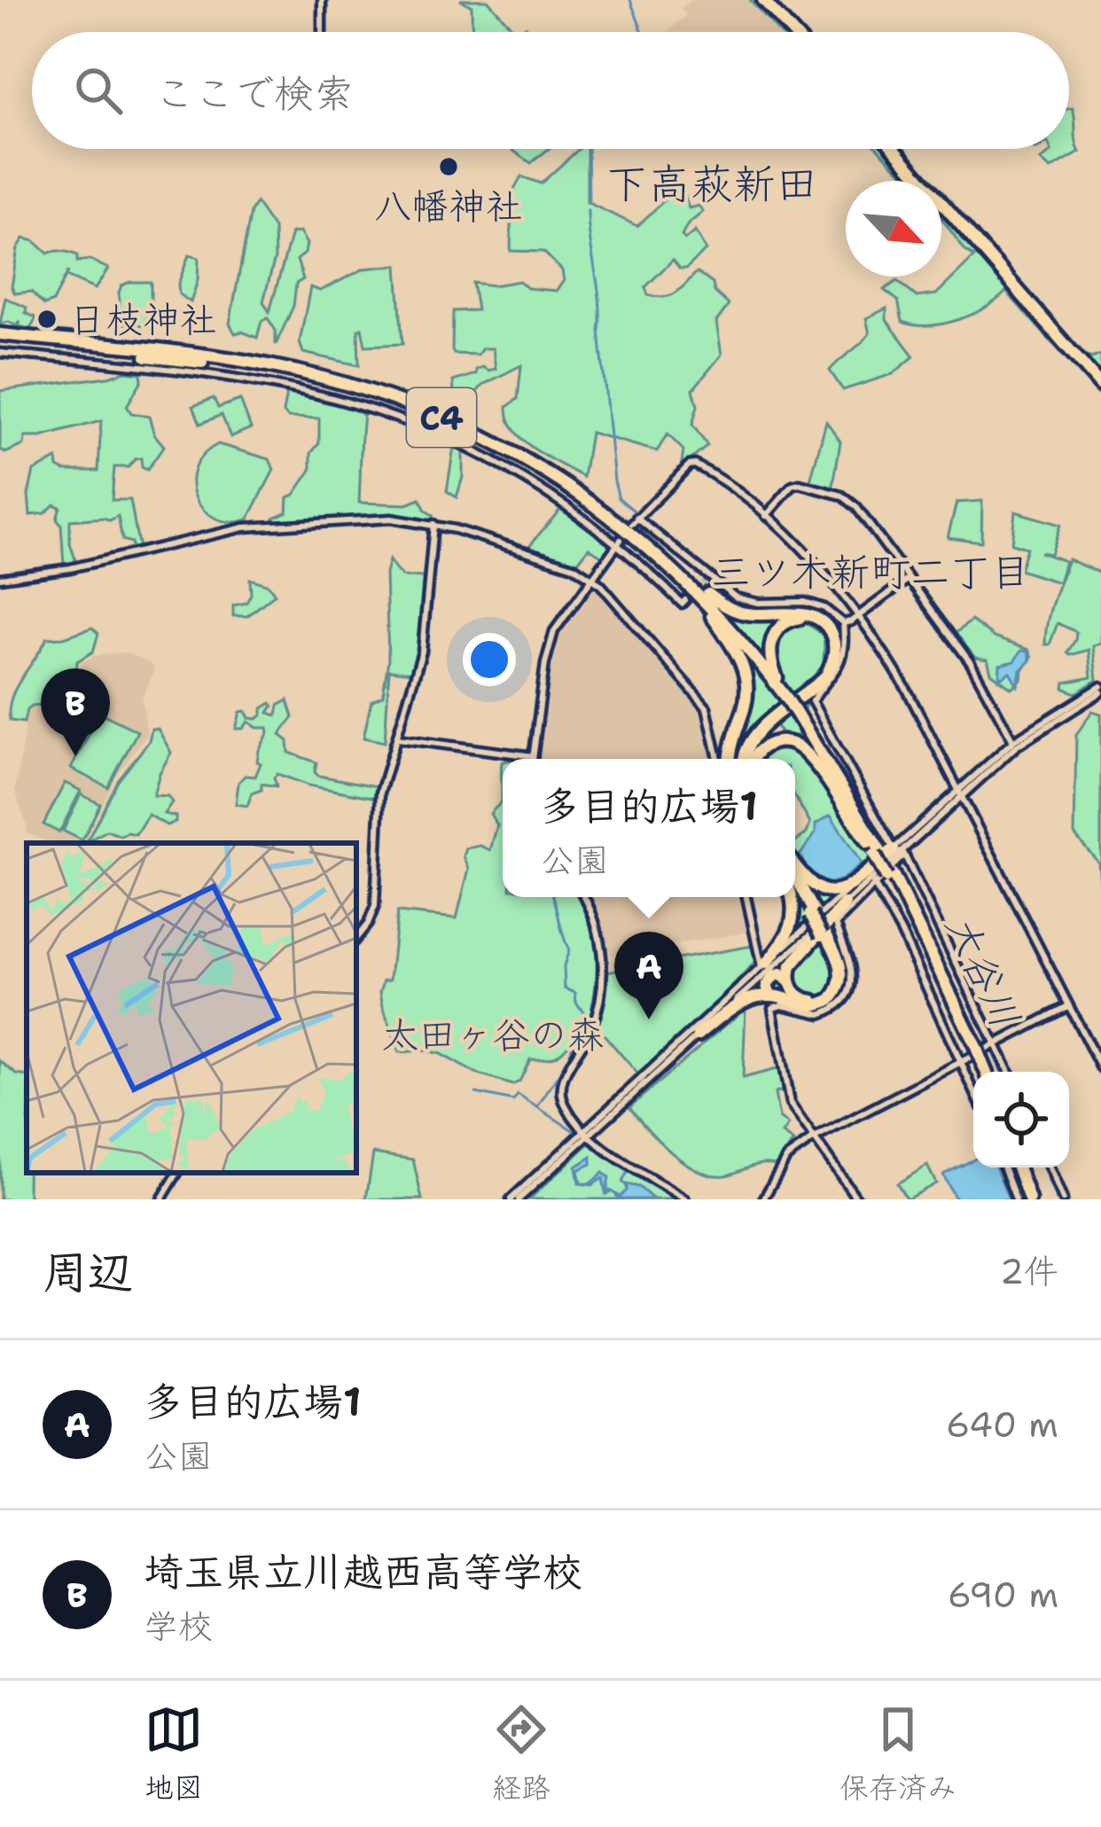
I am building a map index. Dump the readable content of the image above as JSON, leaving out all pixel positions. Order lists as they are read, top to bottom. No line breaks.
{"streets":{"highway":["C4"]},"districts":["下高萩新田","三ツ木新町二丁目"],"water":["大谷川"],"parks":["太田ヶ谷の森"],"places":["八幡神社","日枝神社"],"north":"bottom right","page":{"search":"ここで検索","pins":["B","A"],"popup":["多目的広場1","公園"],"heading":["周辺","2件"],"list":[{"mark":"A","name":"多目的広場1","note":"公園","value":"640 m"},{"mark":"B","name":"埼玉県立川越西高等学校","note":"学校","value":"690 m"}],"nav":["地図","経路","保存済み"]}}
